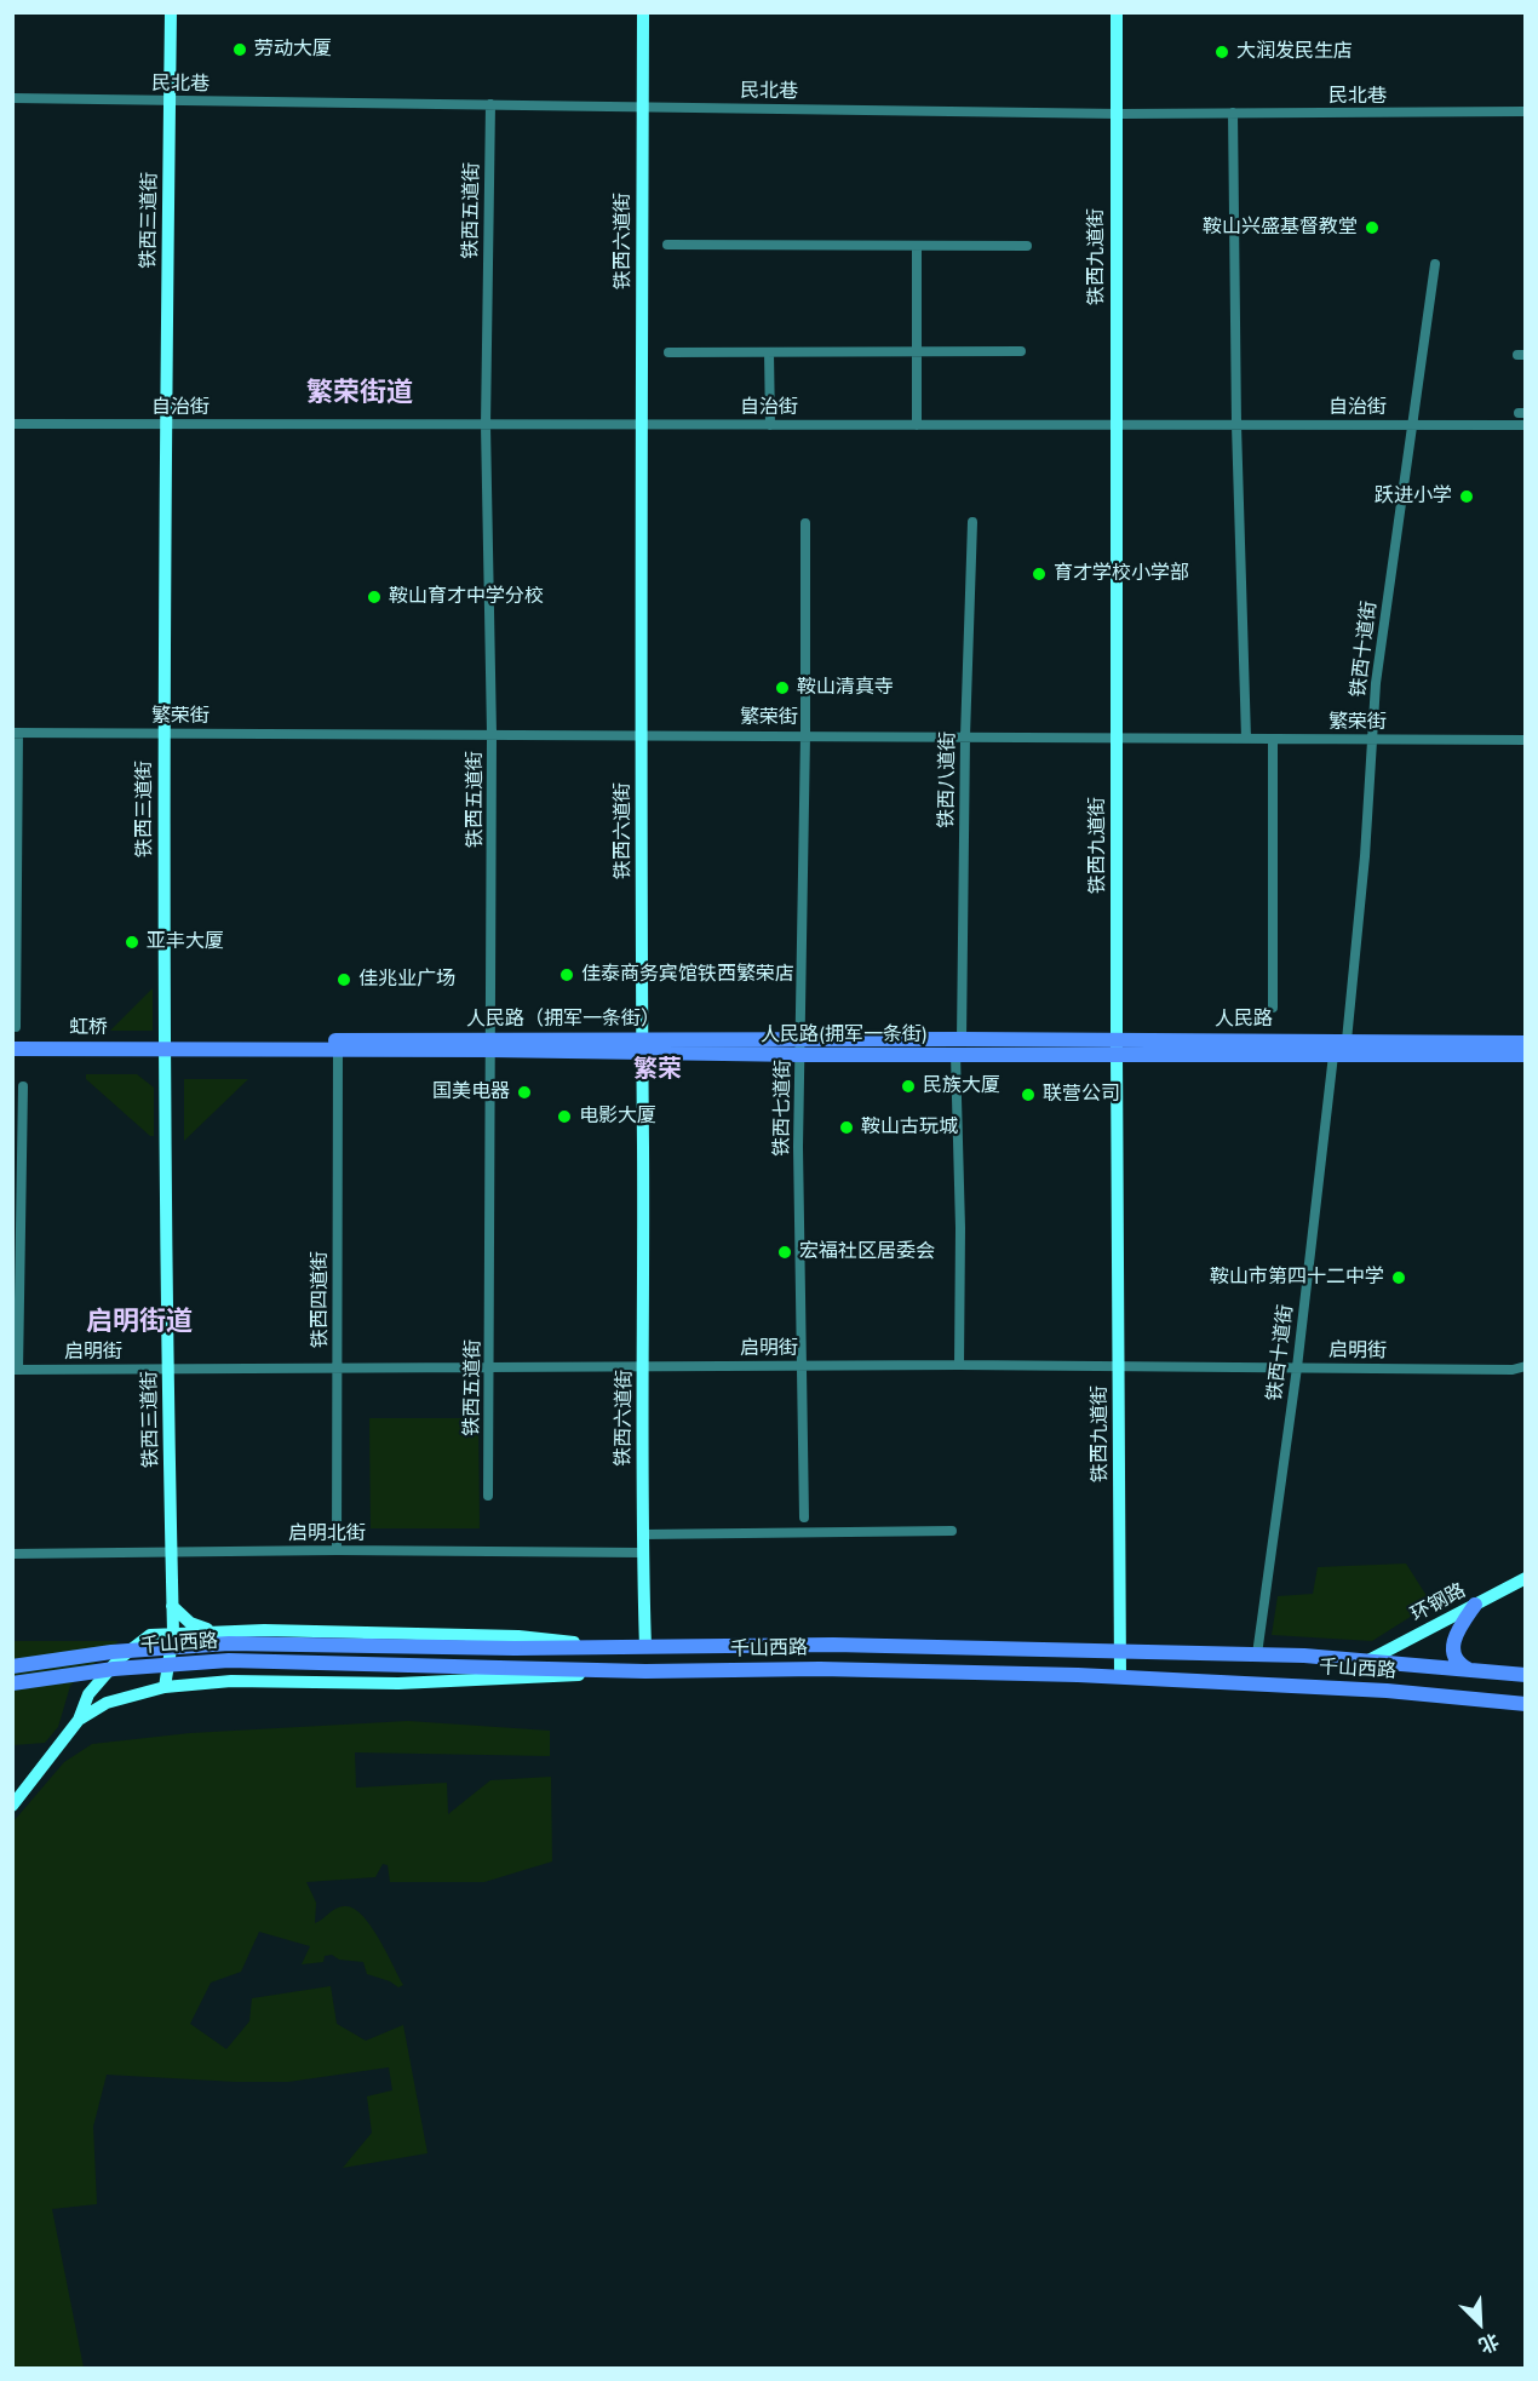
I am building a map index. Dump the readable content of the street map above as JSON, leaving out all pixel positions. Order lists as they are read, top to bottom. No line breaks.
{"streets":{"main road":["铁西三道街","铁西六道街","铁西九道街","人民路（拥军一条街）","人民路","虹桥","人民路(拥军一条街)","环钢路","千山西路"],"street":["民北巷","铁西五道街","自治街","铁西十道街","繁荣街","铁西八道街","铁西七道街","铁西四道街","启明街","启明北街"]},"crossings":[["民北巷","铁西五道街"],["民北巷","铁西三道街"],["民北巷","铁西六道街"],["民北巷","铁西九道街"],["铁西五道街","自治街"],["铁西五道街","繁荣街"],["铁西五道街","人民路（拥军一条街）"],["铁西五道街","人民路(拥军一条街)"],["铁西五道街","启明街"],["铁西三道街","自治街"],["铁西三道街","繁荣街"],["铁西三道街","人民路（拥军一条街）"],["铁西三道街","虹桥"],["铁西三道街","人民路(拥军一条街)"],["铁西三道街","启明街"],["铁西三道街","启明北街"],["铁西六道街","自治街"],["铁西六道街","繁荣街"],["铁西六道街","人民路(拥军一条街)"],["铁西六道街","启明街"],["铁西六道街","启明北街"],["铁西六道街","千山西路"],["铁西九道街","自治街"],["铁西九道街","繁荣街"],["铁西九道街","人民路"],["铁西九道街","人民路(拥军一条街)"],["铁西九道街","启明街"],["铁西九道街","千山西路"],["自治街","铁西十道街"],["铁西十道街","繁荣街"],["铁西十道街","人民路"],["铁西十道街","人民路(拥军一条街)"],["铁西十道街","启明街"],["铁西十道街","千山西路"],["繁荣街","铁西八道街"],["繁荣街","铁西七道街"],["铁西八道街","人民路"],["人民路（拥军一条街）","虹桥"],["人民路（拥军一条街）","人民路(拥军一条街)"],["人民路","人民路(拥军一条街)"],["虹桥","人民路(拥军一条街)"],["人民路(拥军一条街)","铁西七道街"],["人民路(拥军一条街)","铁西四道街"],["铁西七道街","启明街"],["铁西四道街","启明街"],["铁西四道街","启明北街"],["环钢路","千山西路"]],"districts":["繁荣街道","繁荣","启明街道"],"places":["劳动大厦","大润发民生店","鞍山兴盛基督教堂","跃进小学","育才学校小学部","鞍山育才中学分校","鞍山清真寺","亚丰大厦","佳泰商务宾馆铁西繁荣店","佳兆业广场","民族大厦","国美电器","联营公司","电影大厦","鞍山古玩城","宏福社区居委会","鞍山市第四十二中学"],"north":"bottom right"}
